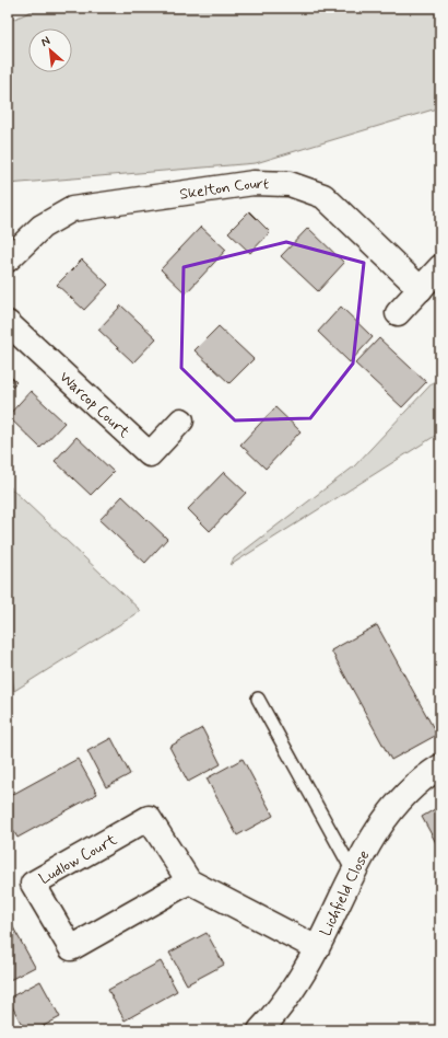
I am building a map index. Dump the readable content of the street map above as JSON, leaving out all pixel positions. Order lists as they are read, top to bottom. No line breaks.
{"streets":{"street":["Skelton Court","Warcop Court","Ludlow Court","Lichfield Close"]},"crossings":[["Ludlow Court","Lichfield Close"]],"north":"top left"}
